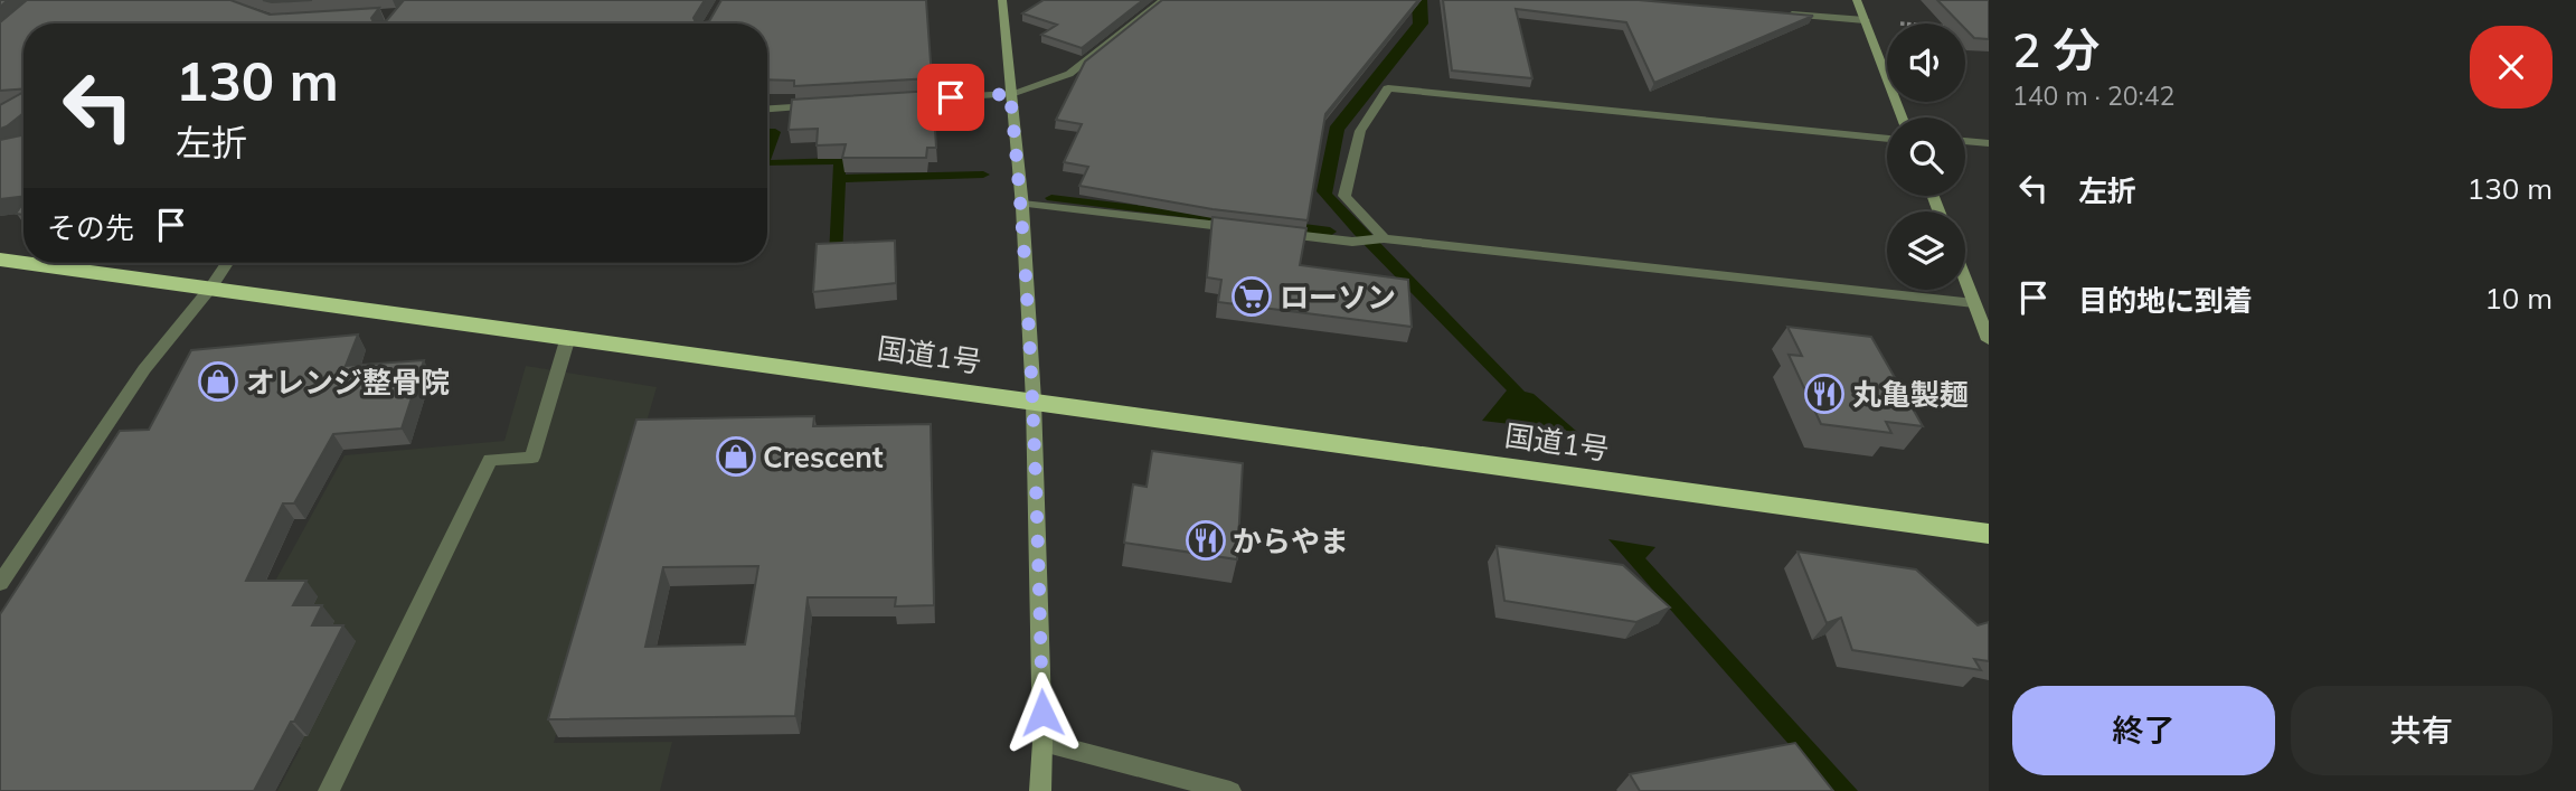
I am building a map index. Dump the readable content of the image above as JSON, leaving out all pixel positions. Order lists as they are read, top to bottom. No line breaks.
{"streets":{"highway":["国道1号"]},"places":{"supermarket":["ローソン"],"shop":["オレンジ整骨院","Crescent"],"restaurant":["丸亀製麺","からやま"]},"page":{"heading":["2 分","140 m · 20:42"],"turn":["130 m","左折"],"list":[{"name":"左折","value":"130 m"},{"name":"目的地に到着","value":"10 m"}],"then":"その先","buttons":["終了","共有"]}}
